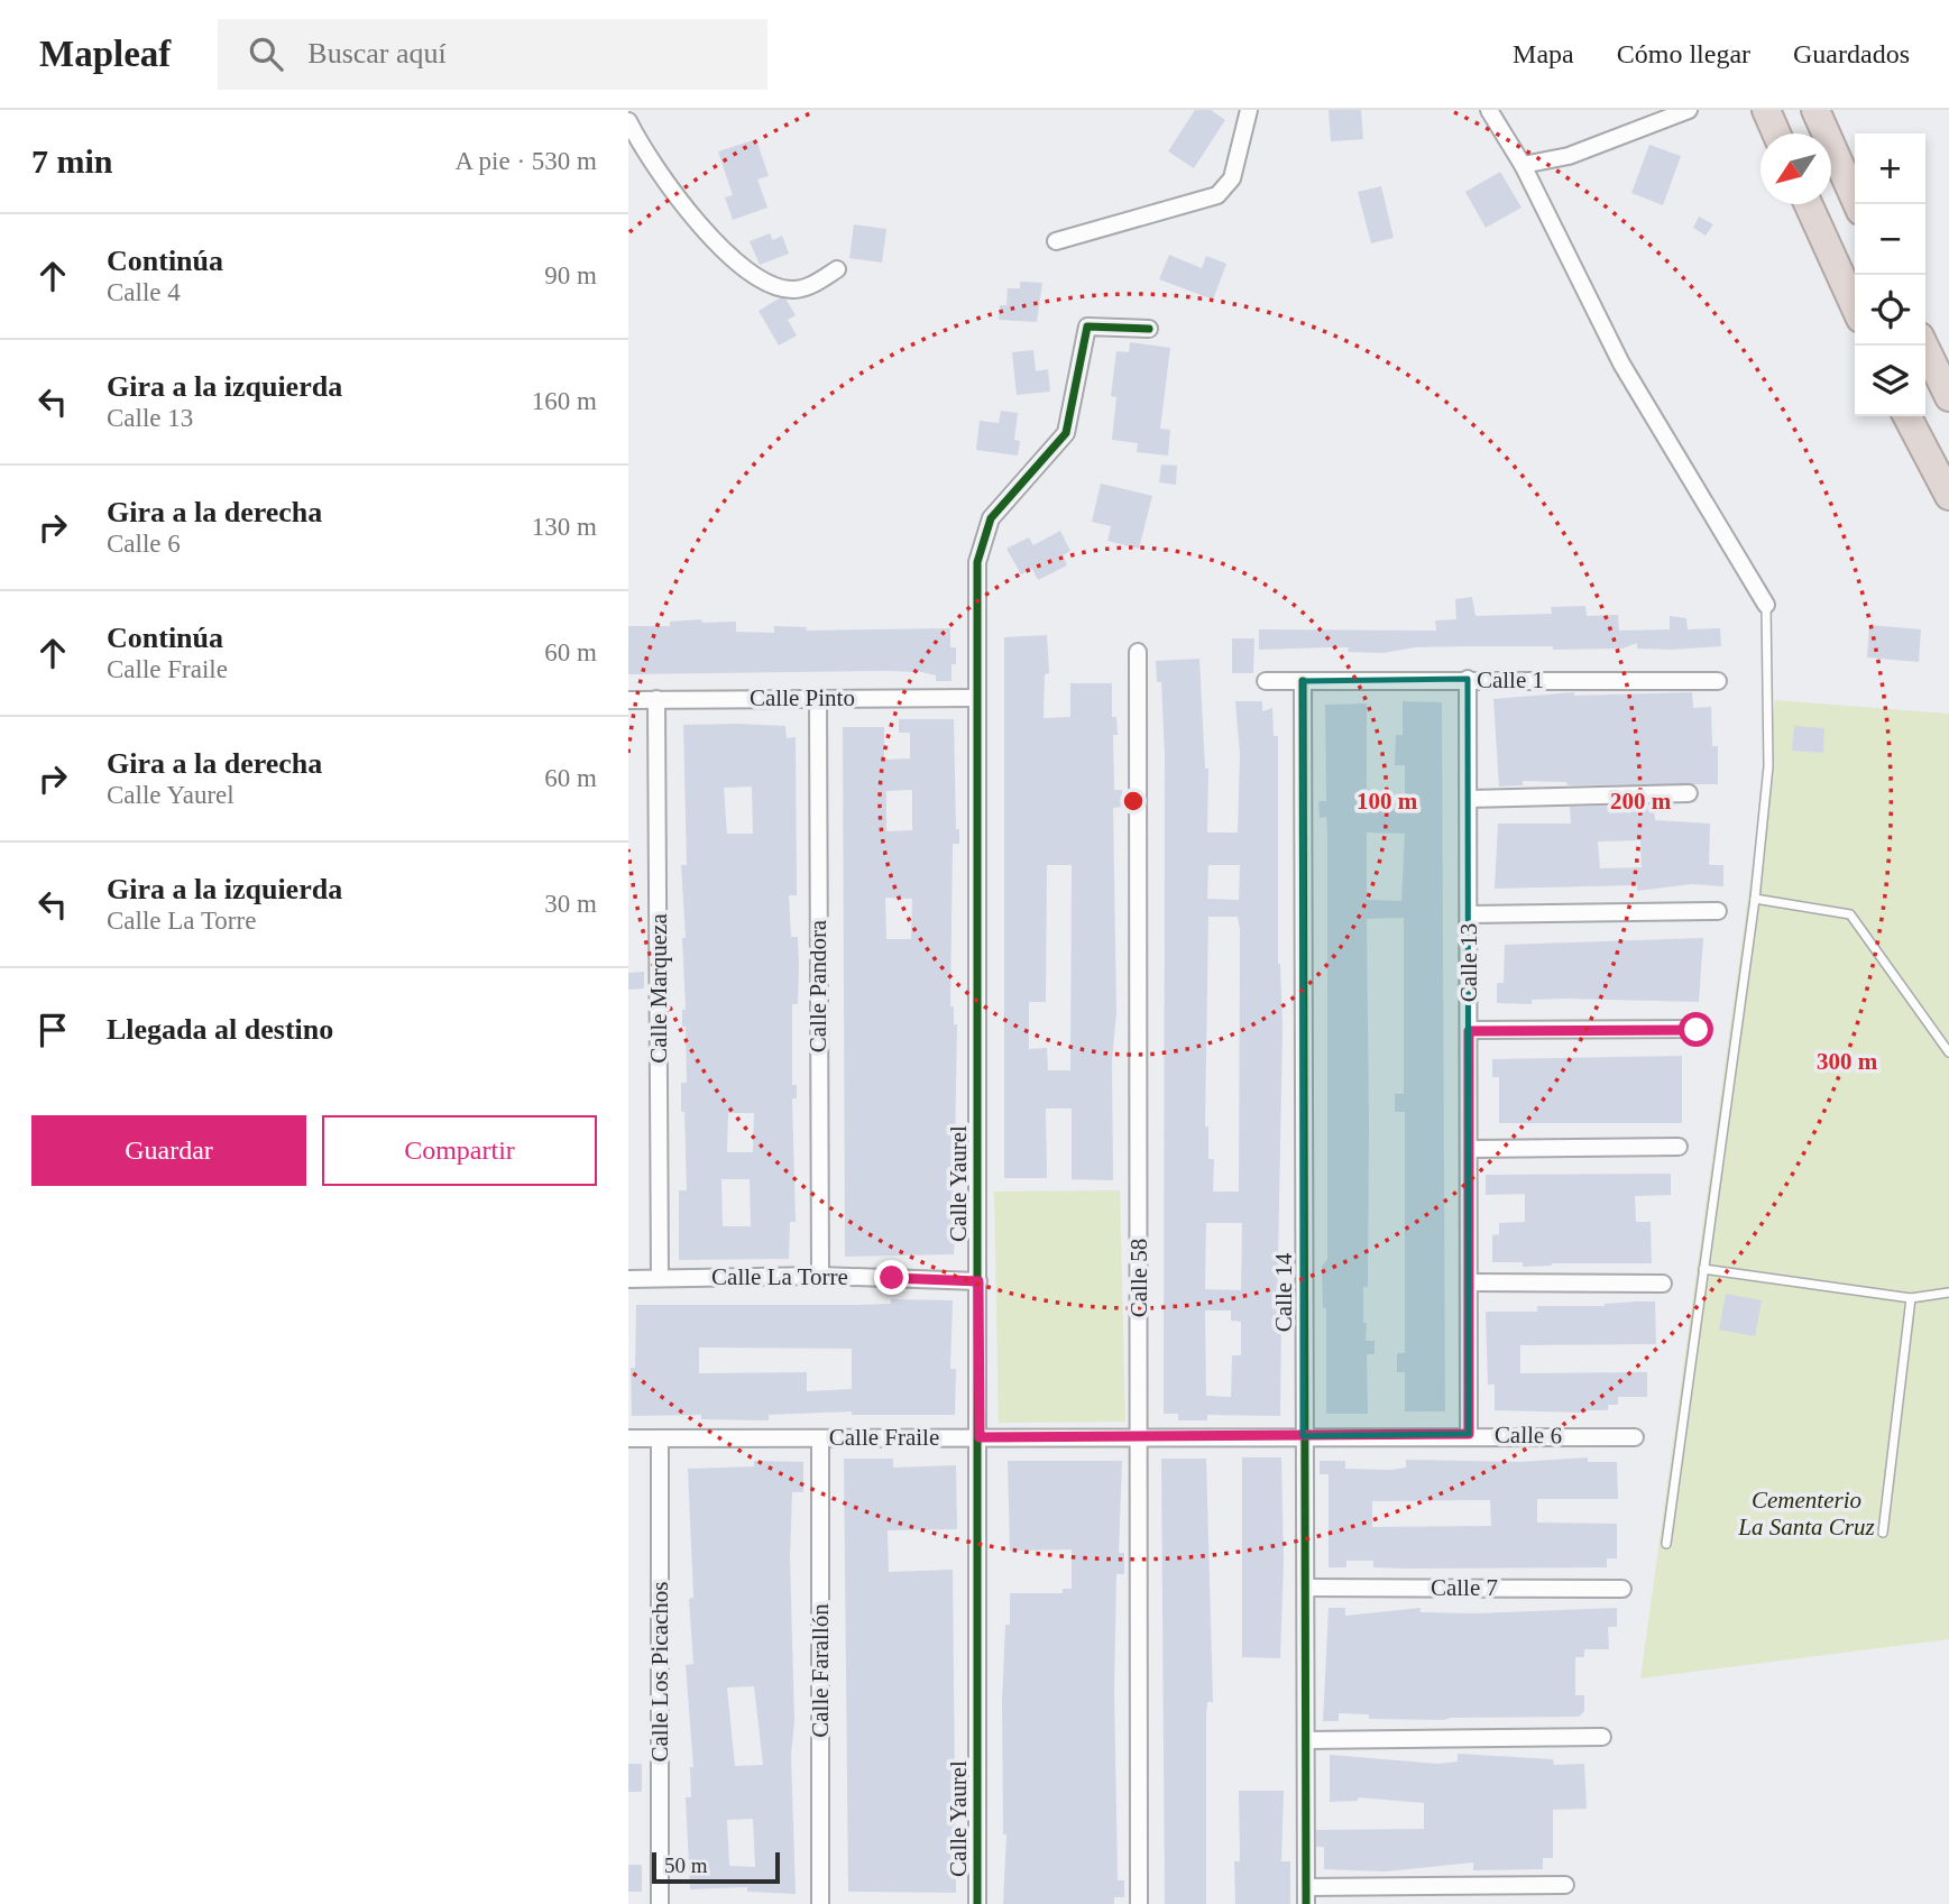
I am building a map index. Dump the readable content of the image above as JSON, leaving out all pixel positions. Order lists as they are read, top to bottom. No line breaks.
{"streets":{"street":["Calle 1","Calle Pinto","Calle 13","Calle Pandora","Calle Marqueza","Calle Yaurel","Calle La Torre","Calle 58","Calle 14","Calle 6","Calle Fraile","Calle 7","Calle Farallón","Calle Los Picachos"]},"crossings":[["Calle 1","Calle 13"],["Calle 1","Calle 14"],["Calle Pinto","Calle Pandora"],["Calle Pinto","Calle Marqueza"],["Calle Pinto","Calle Yaurel"],["Calle 13","Calle 6"],["Calle Pandora","Calle La Torre"],["Calle Marqueza","Calle La Torre"],["Calle Yaurel","Calle La Torre"],["Calle Yaurel","Calle Fraile"],["Calle 58","Calle 6"],["Calle 58","Calle Fraile"],["Calle 14","Calle 6"],["Calle 14","Calle 7"],["Calle 6","Calle Fraile"],["Calle Fraile","Calle Farallón"],["Calle Fraile","Calle Los Picachos"]],"parks":["Cementerio La Santa Cruz"],"scale_bar":"50 m","north":"bottom left","page":{"header":"Mapleaf","search":"Buscar aquí","nav":["Mapa","Cómo llegar","Guardados"],"heading":["7 min","A pie · 530 m"],"map_buttons":["+","−"],"list":[["Continúa","Calle 4","90 m"],["Gira a la izquierda","Calle 13","160 m"],["Gira a la derecha","Calle 6","130 m"],["Continúa","Calle Fraile","60 m"],["Gira a la derecha","Calle Yaurel","60 m"],["Gira a la izquierda","Calle La Torre","30 m"],"Llegada al destino"],"buttons":["Guardar","Compartir"],"scale":"50 m"},"rings":["100 m","200 m","300 m"]}
